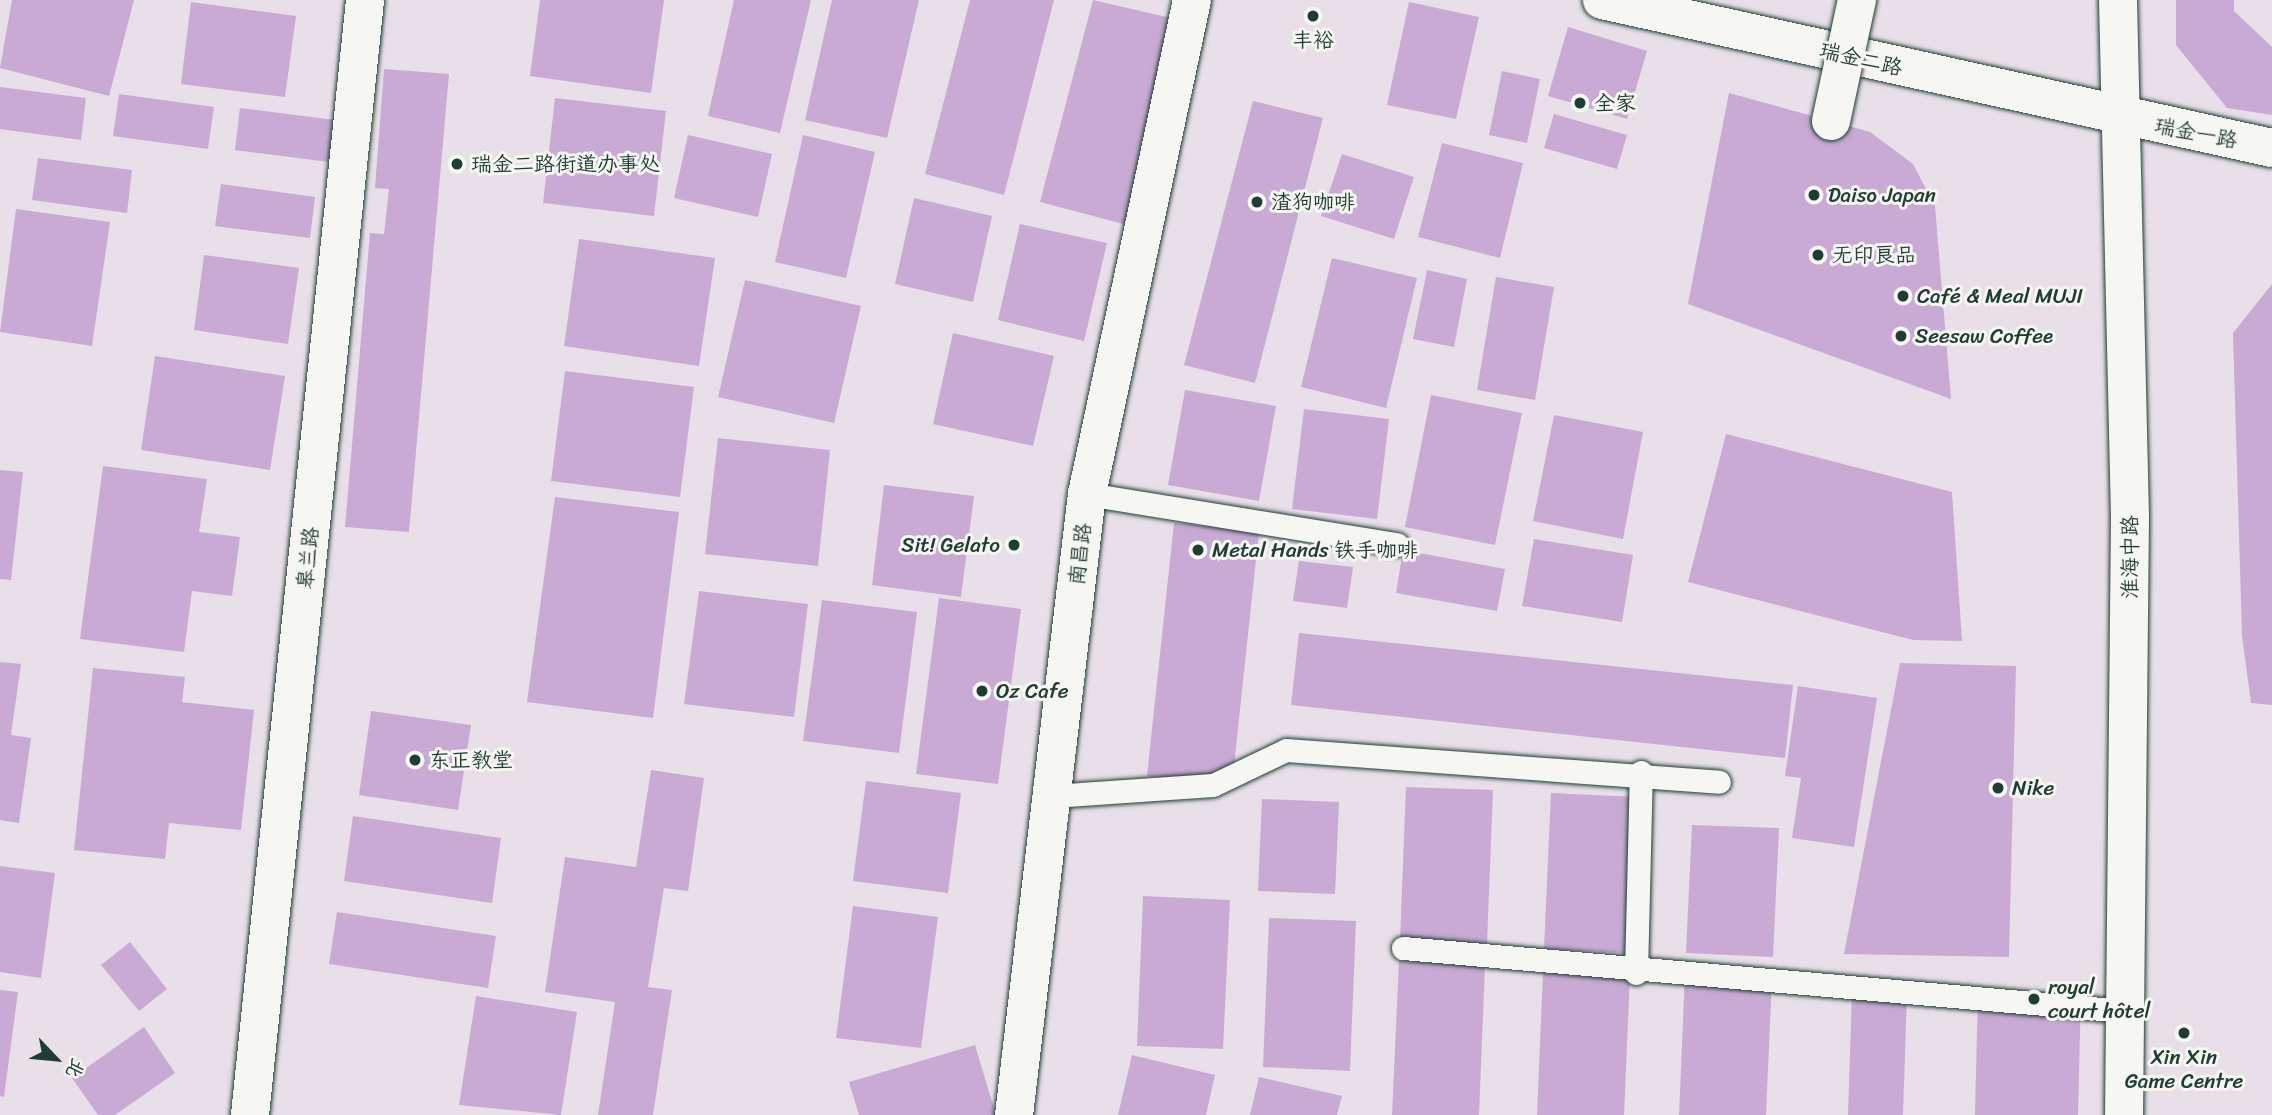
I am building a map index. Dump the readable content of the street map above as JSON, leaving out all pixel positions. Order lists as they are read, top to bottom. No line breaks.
{"streets":{"street":["瑞金二路","瑞金一路","南昌路","淮海中路","皋兰路"]},"crossings":[["瑞金二路","瑞金一路"],["瑞金二路","淮海中路"],["瑞金一路","淮海中路"]],"places":["丰裕","全家","瑞金二路街道办事处","Daiso Japan","渣狗咖啡","无印良品","Café & Meal MUJI","Seesaw Coffee","Sit! Gelato","Metal Hands 铁手咖啡","Oz Cafe","东正教堂","Nike","royal court hôtel","Xin Xin Game Centre"],"north":"bottom right"}
